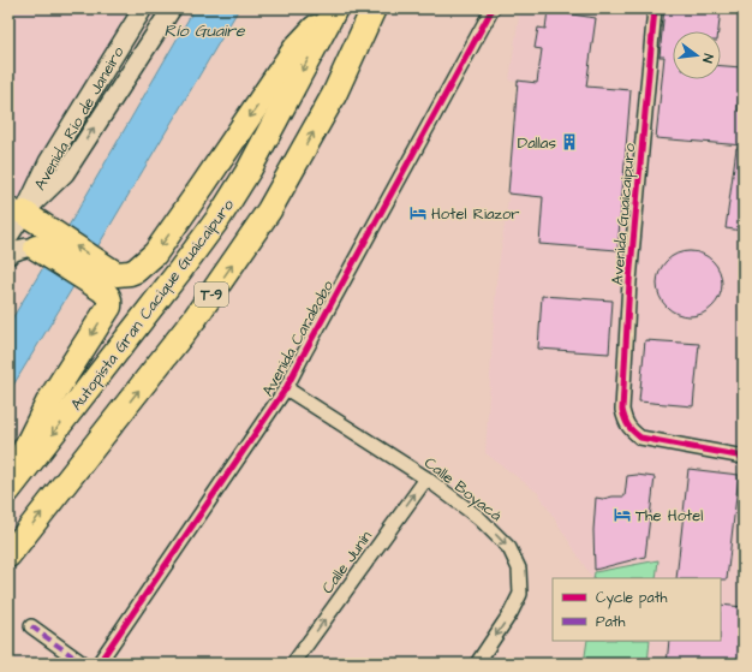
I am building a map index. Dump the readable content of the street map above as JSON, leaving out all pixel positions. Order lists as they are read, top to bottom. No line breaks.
{"streets":{"highway":["T-9","Autopista Gran Cacique Guaicaipuro"],"street":["Avenida Río de Janeiro","Avenida Guaicaipuro","Avenida Carabobo","Calle Boyacá","Calle Junín"]},"crossings":[["Avenida Carabobo","Calle Boyacá"],["Calle Boyacá","Calle Junín"]],"one_way":["Calle Boyacá","Calle Junín"],"water":["Río Guaire"],"places":{"building":["Dallas"],"hotel":["Hotel Riazor","The Hotel"]},"legend":["Cycle path","Path"],"north":"right"}
